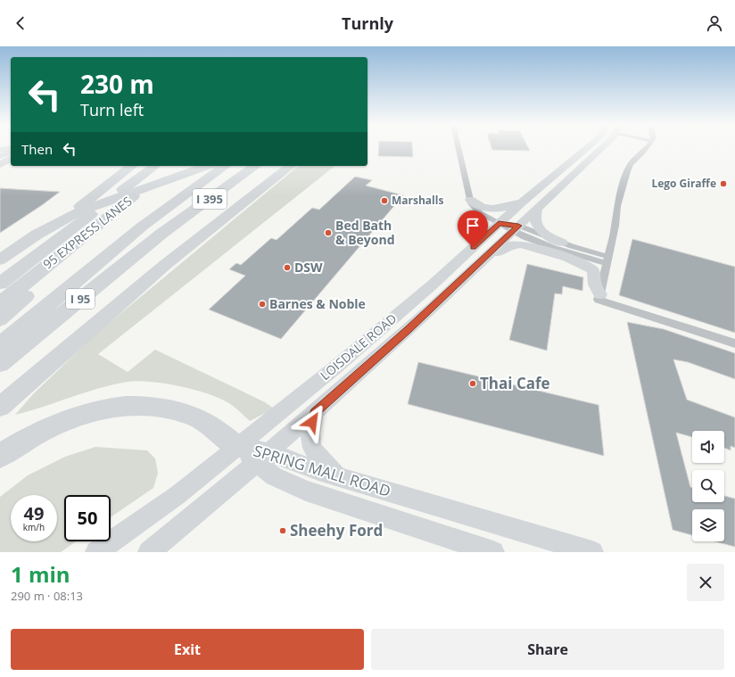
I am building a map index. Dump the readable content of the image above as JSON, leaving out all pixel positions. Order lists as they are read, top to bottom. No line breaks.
{"streets":{"highway":["I 395","95 EXPRESS LANES","I 95"],"main road":["LOISDALE ROAD","SPRING MALL ROAD"]},"crossings":[["I 395","I 95"],["LOISDALE ROAD","SPRING MALL ROAD"]],"places":["Lego Giraffe","Marshalls","Bed Bath & Beyond","DSW","Barnes & Noble","Thai Cafe","Sheehy Ford"],"page":{"header":"Turnly","turn":["230 m","Turn left"],"then":"Then","speed":"49 km/h","limit":"50","heading":["1 min","290 m · 08:13"],"buttons":["Exit","Share"]}}
